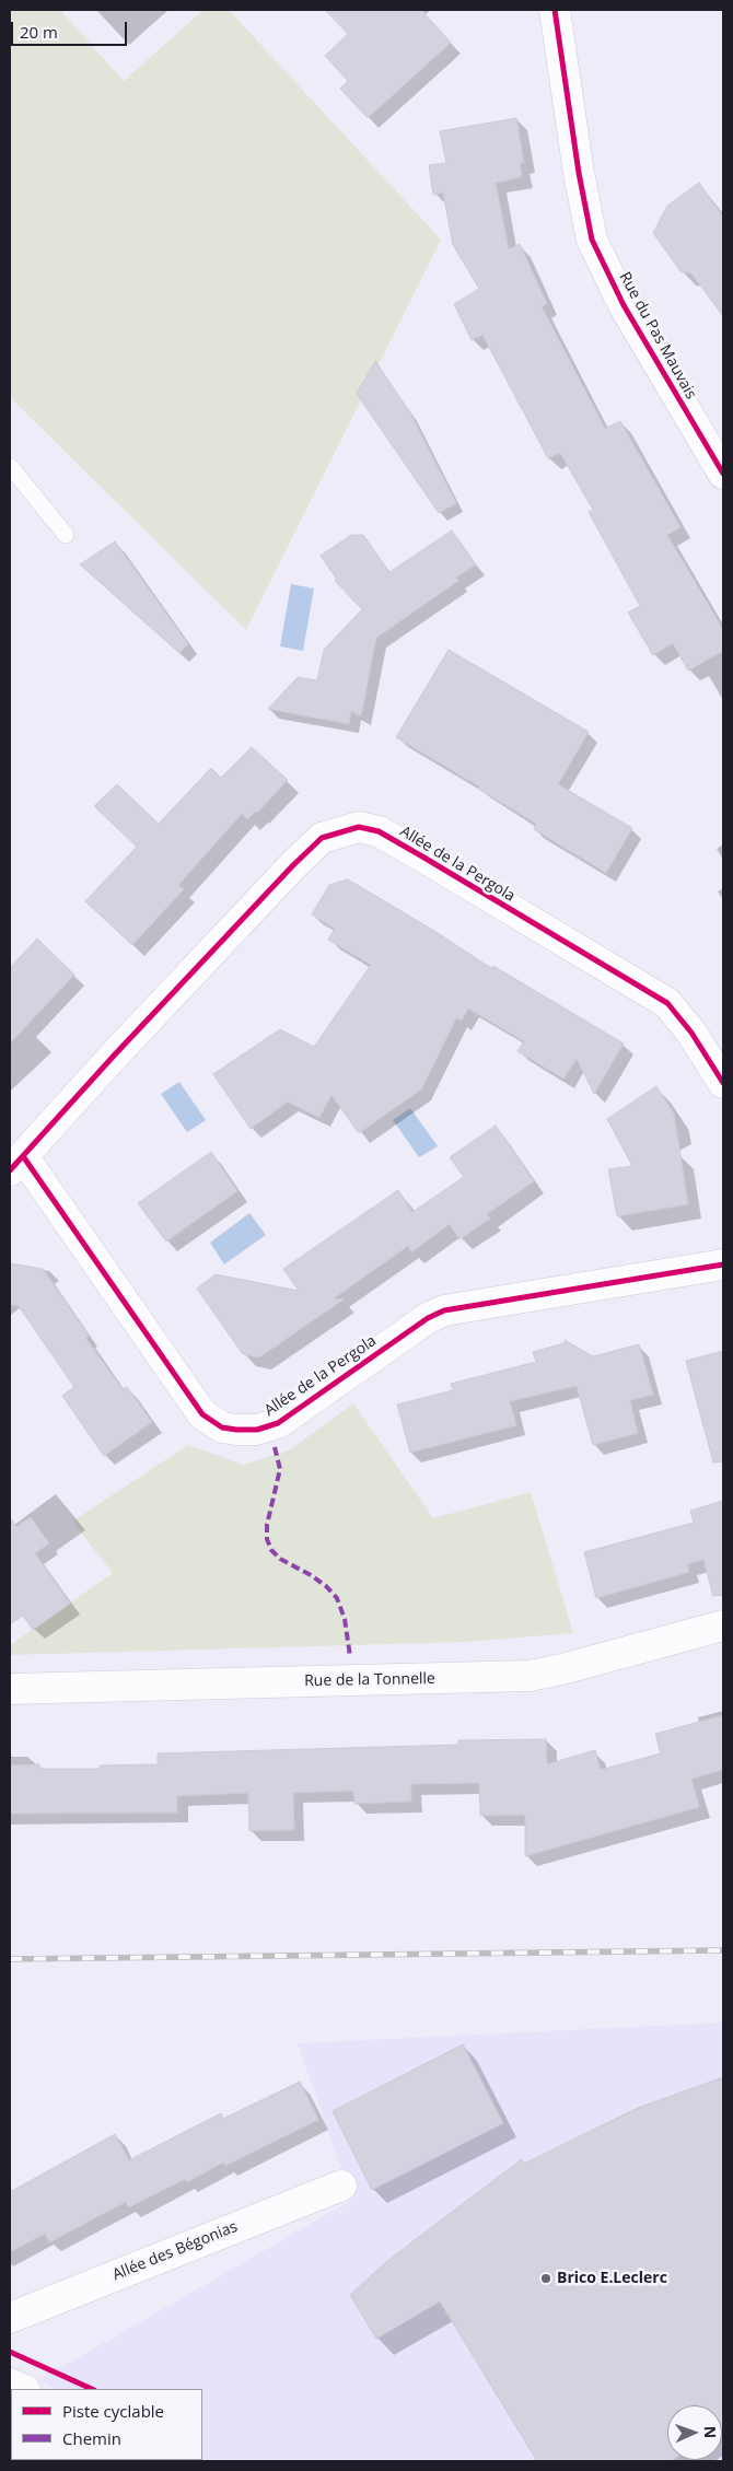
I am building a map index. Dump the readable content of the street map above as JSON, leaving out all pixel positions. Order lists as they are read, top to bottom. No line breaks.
{"streets":{"street":["Rue du Pas Mauvais","Allée de la Pergola","Rue de la Tonnelle","Allée des Bégonias"]},"places":["Brico E.Leclerc"],"legend":["Piste cyclable","Chemin"],"scale_bar":"20 m","north":"right"}
